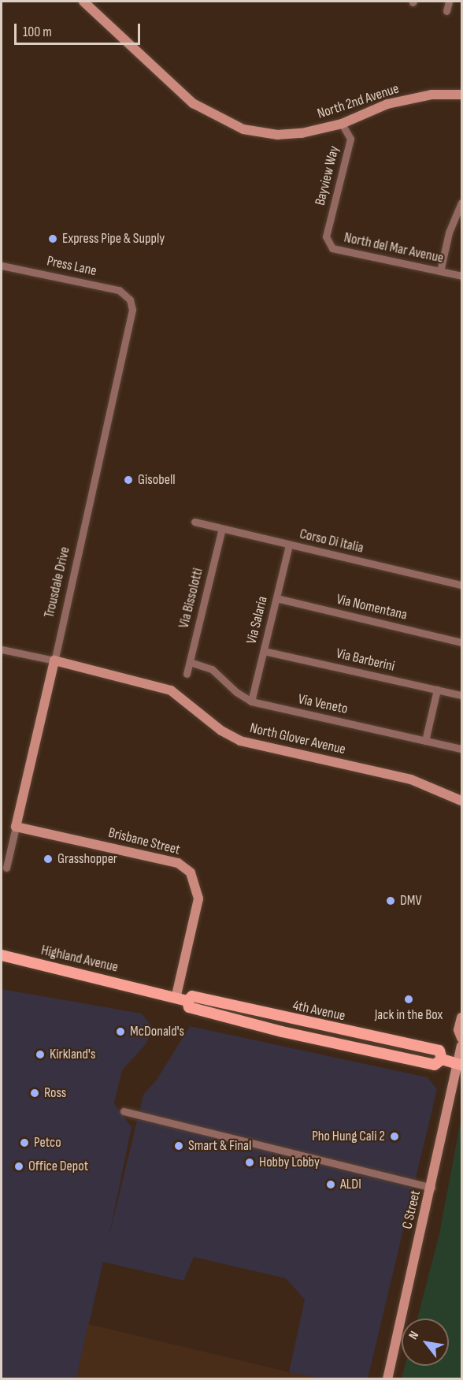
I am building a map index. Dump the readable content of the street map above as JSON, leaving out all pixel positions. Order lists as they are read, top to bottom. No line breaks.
{"streets":{"main road":["Highland Avenue","4th Avenue"],"street":["North 2nd Avenue","Bayview Way","North del Mar Avenue","Press Lane","Corso Di Italia","Trousdale Drive","Via Bissolotti","Via Nomentana","Via Salaria","Via Barberini","Via Veneto","North Glover Avenue","Brisbane Street","C Street"]},"crossings":[["North 2nd Avenue","Bayview Way"],["Bayview Way","North del Mar Avenue"],["Press Lane","Trousdale Drive"],["Corso Di Italia","Via Bissolotti"],["Corso Di Italia","Via Salaria"],["Trousdale Drive","North Glover Avenue"],["Trousdale Drive","Brisbane Street"],["Via Bissolotti","Via Veneto"],["Via Nomentana","Via Salaria"],["Via Salaria","Via Barberini"],["Via Salaria","Via Veneto"],["Brisbane Street","4th Avenue"],["Highland Avenue","4th Avenue"],["4th Avenue","C Street"]],"places":["Express Pipe & Supply","Gisobell","Grasshopper","DMV","Jack in the Box","McDonald's","Kirkland's","Ross","Pho Hung Cali 2","Petco","Smart & Final","Hobby Lobby","Office Depot","ALDI"],"scale_bar":"100 m","north":"top left"}
